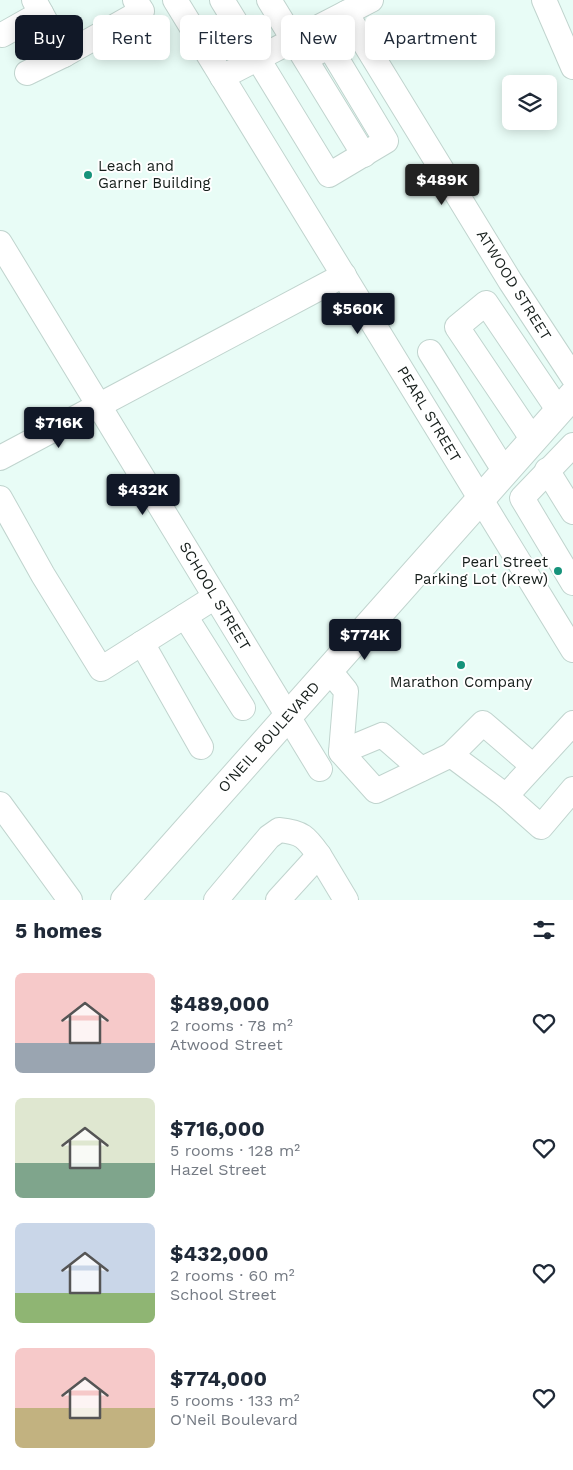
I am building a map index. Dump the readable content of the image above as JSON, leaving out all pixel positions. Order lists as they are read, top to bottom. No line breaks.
{"streets":{"main road":["O'NEIL BOULEVARD"],"street":["ATWOOD STREET","PEARL STREET","SCHOOL STREET"]},"crossings":[["PEARL STREET","O'NEIL BOULEVARD"],["SCHOOL STREET","O'NEIL BOULEVARD"]],"places":["Leach and Garner Building","Pearl Street Parking Lot (Krew)","Marathon Company"],"page":{"chip":["Buy","Rent","Filters","New","Apartment"],"price":["$489K","$560K","$716K","$432K","$774K"],"heading":"5 homes","list":[{"name":"$489,000","note":"2 rooms · 78 m² · Atwood Street"},{"name":"$716,000","note":"5 rooms · 128 m² · Hazel Street"},{"name":"$432,000","note":"2 rooms · 60 m² · School Street"},{"name":"$774,000","note":"5 rooms · 133 m² · O'Neil Boulevard"}]}}
